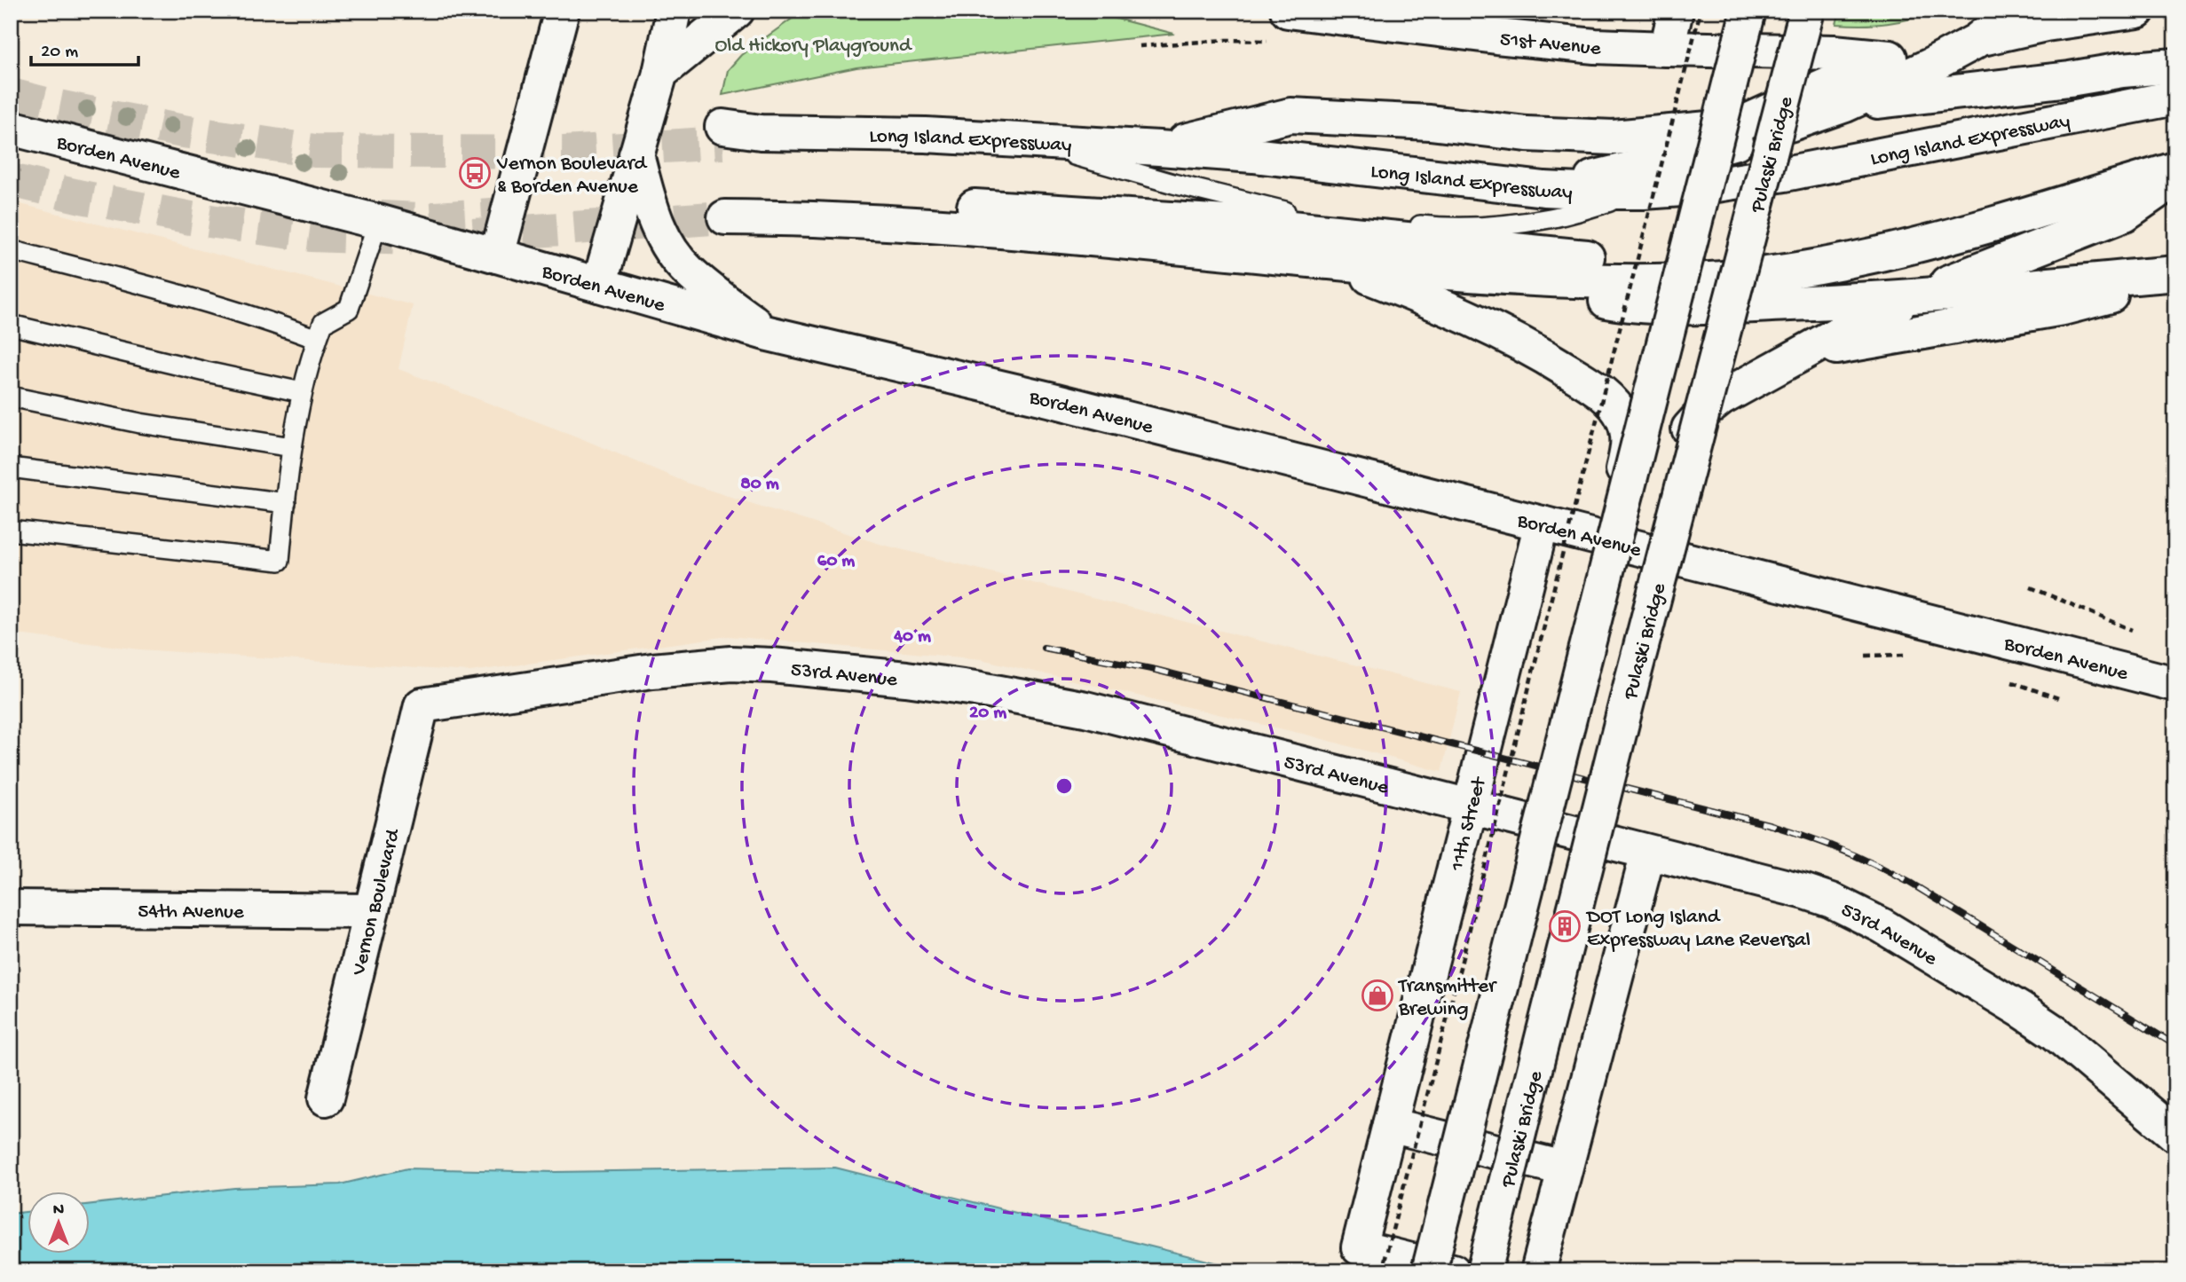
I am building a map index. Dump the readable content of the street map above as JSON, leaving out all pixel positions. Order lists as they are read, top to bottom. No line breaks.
{"streets":{"main road":["51st Avenue","Long Island Expressway","Pulaski Bridge","Borden Avenue","53rd Avenue","11th Street","Vernon Boulevard","54th Avenue"]},"crossings":[["Borden Avenue","11th Street"],["53rd Avenue","11th Street"],["53rd Avenue","Vernon Boulevard"],["Vernon Boulevard","54th Avenue"]],"parks":["Old Hickory Playground"],"places":{"bus stop":["Vernon Boulevard & Borden Avenue"],"building":["DOT Long Island Expressway Lane Reversal"],"shop":["Transmitter Brewing"]},"scale_bar":"20 m","north":"top","rings":["80 m","60 m","40 m","20 m"]}
